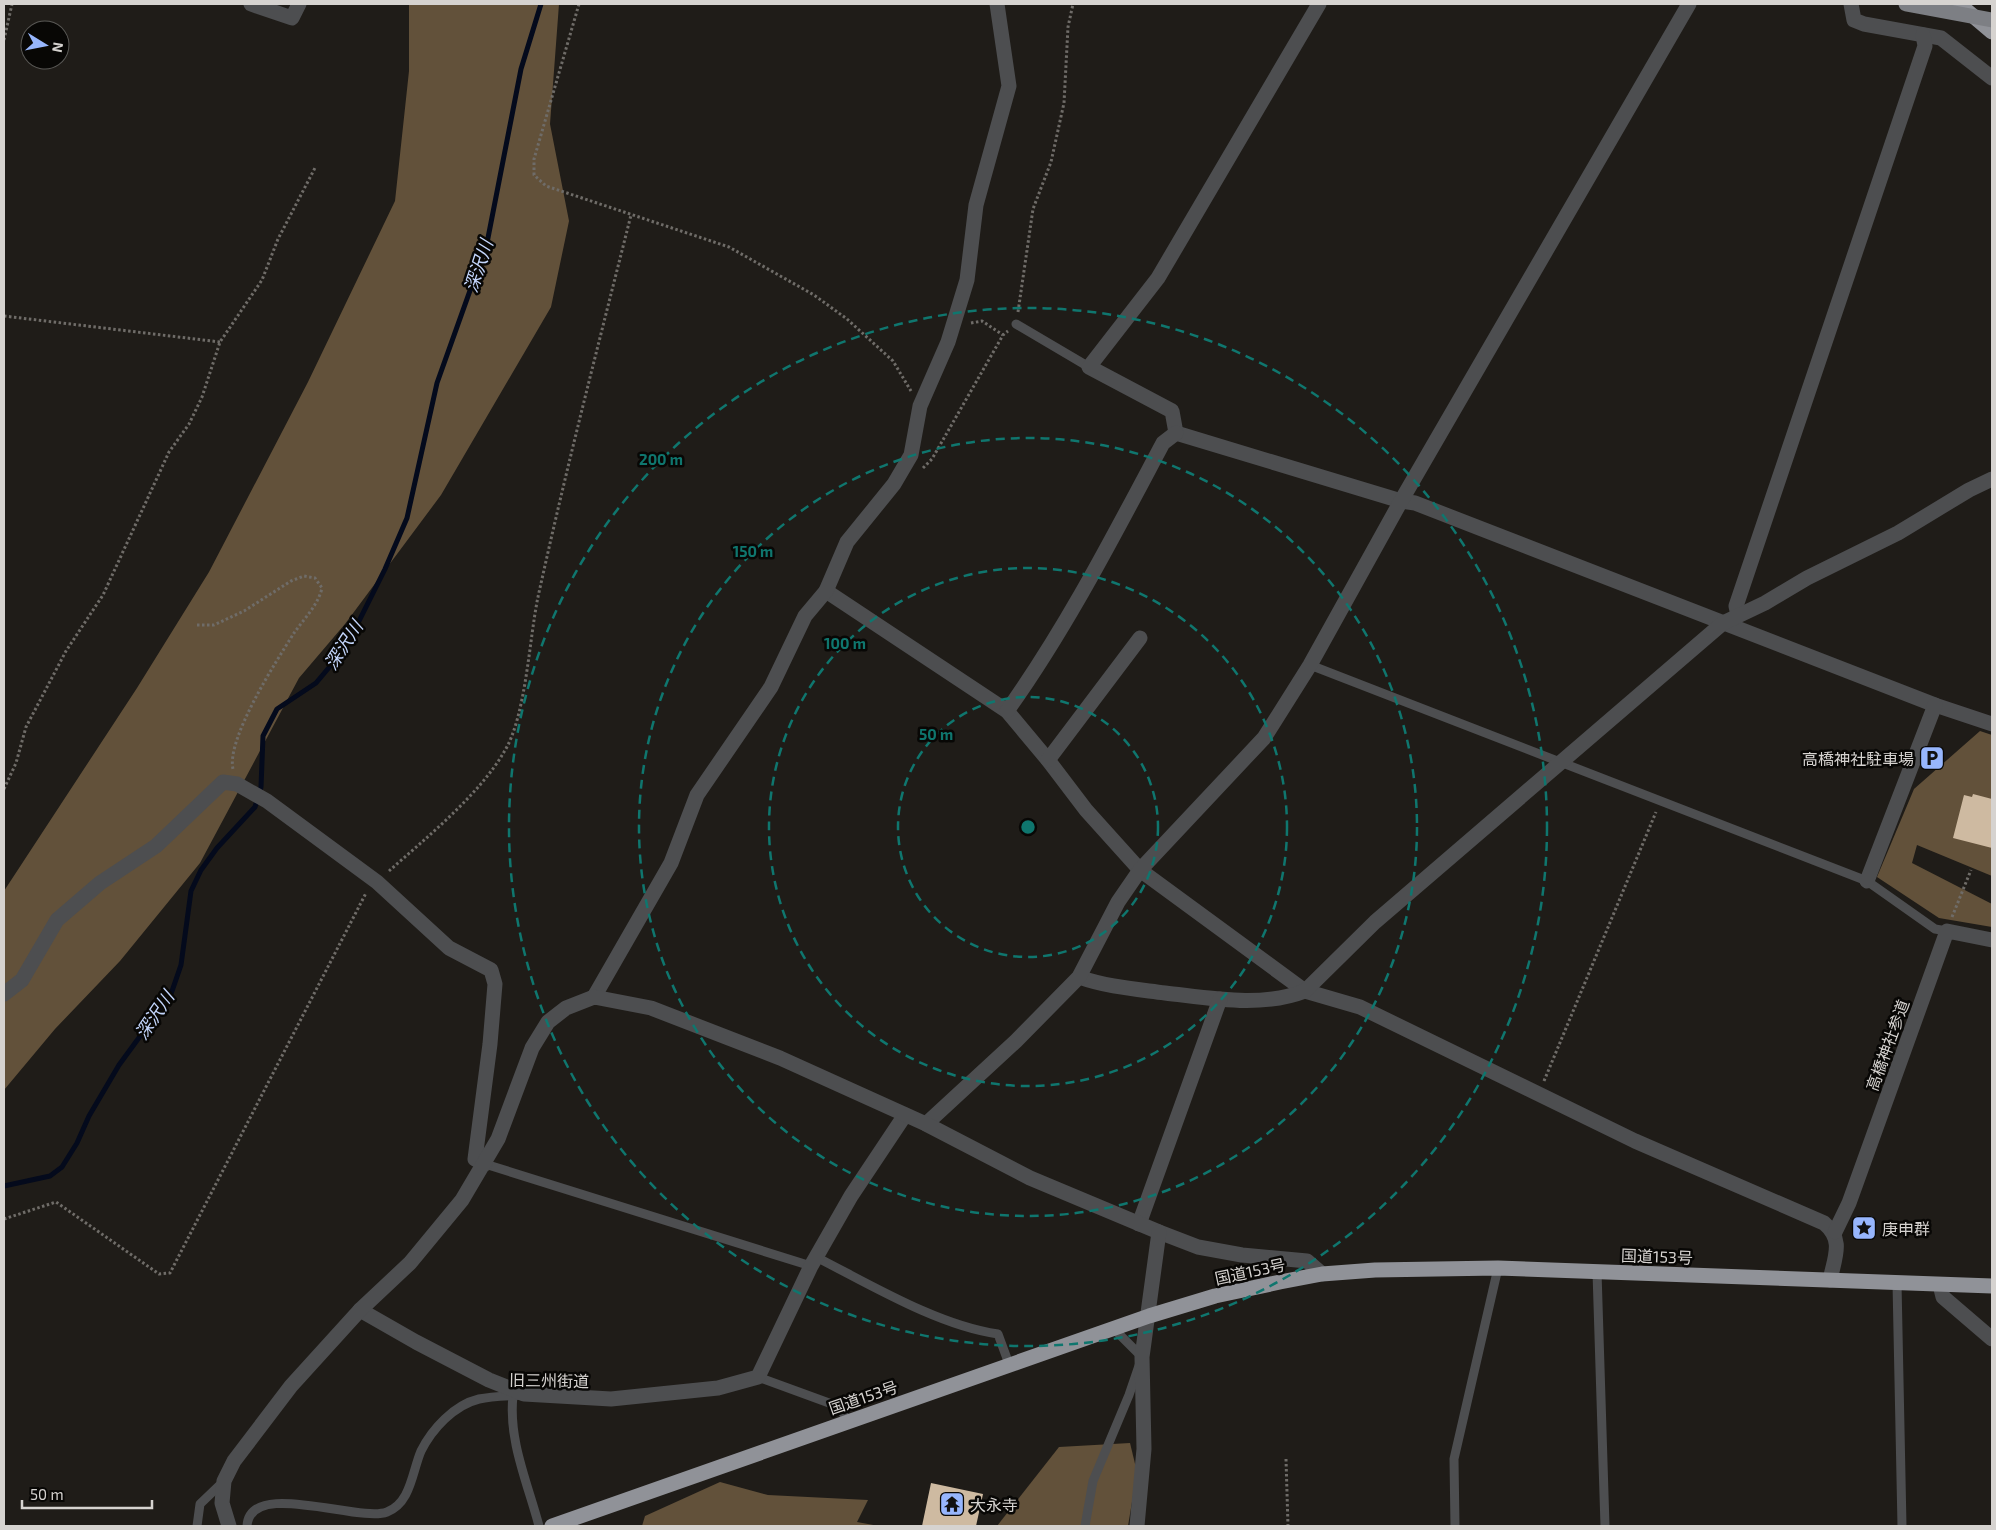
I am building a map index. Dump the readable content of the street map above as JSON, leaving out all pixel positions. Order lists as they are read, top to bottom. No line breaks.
{"streets":{"highway":["国道153号"],"street":["高橋神社参道","旧三州街道"]},"water":["深沢川"],"places":{"parking":["高橋神社駐車場"],"place":["庚申群"],"temple":["大永寺"]},"scale_bar":"50 m","north":"right","rings":["200 m","150 m","100 m","50 m"]}
